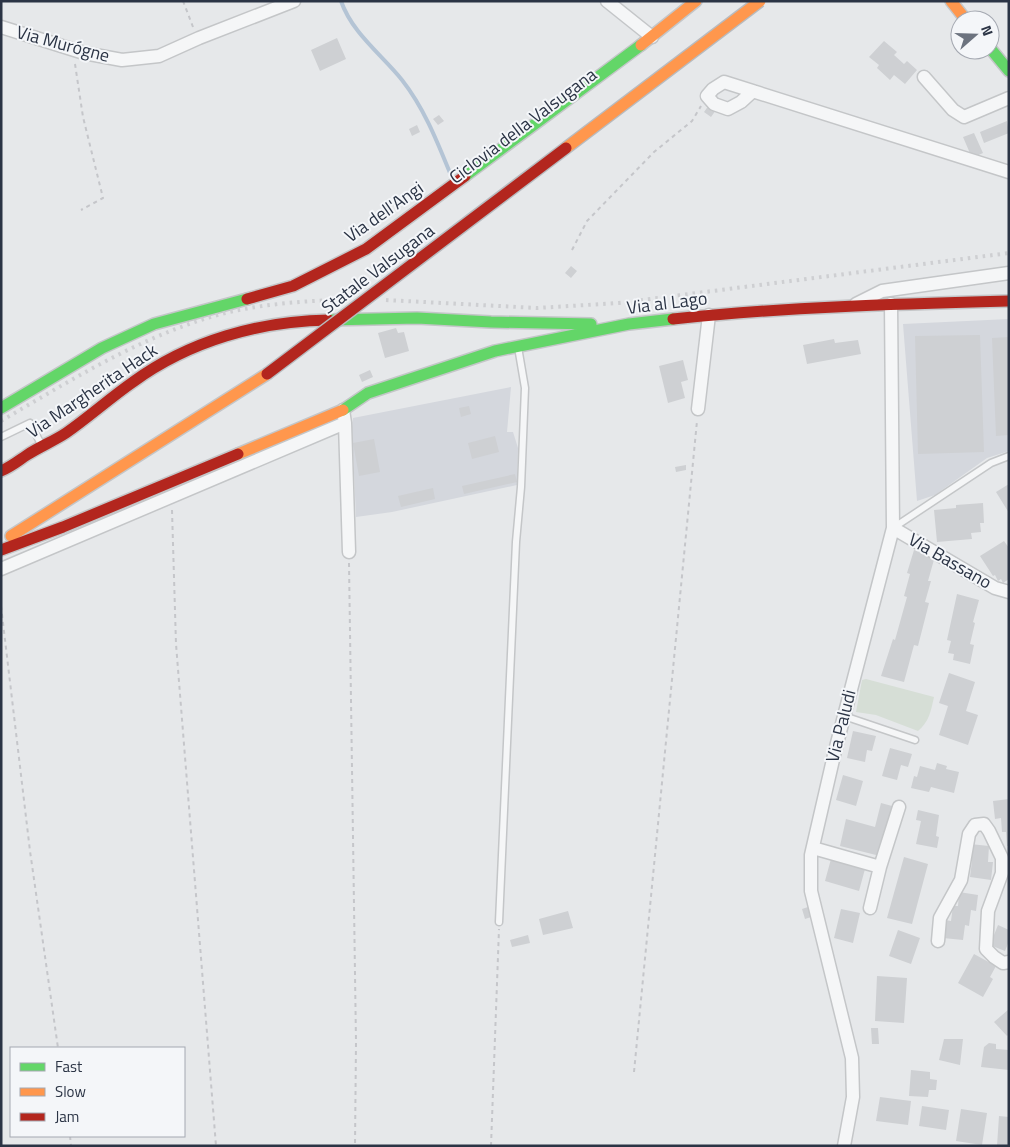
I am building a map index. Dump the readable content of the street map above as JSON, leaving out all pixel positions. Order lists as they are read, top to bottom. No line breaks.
{"streets":{"main road":["Via dell'Angi","Statale Valsugana","Via al Lago","Via Margherita Hack"],"street":["Via Murógne","Via Bassano","Via Paludi"]},"crossings":[["Via al Lago","Via Margherita Hack"],["Via al Lago","Via Paludi"],["Via Bassano","Via Paludi"]],"legend":["Fast","Slow","Jam"],"north":"right"}
